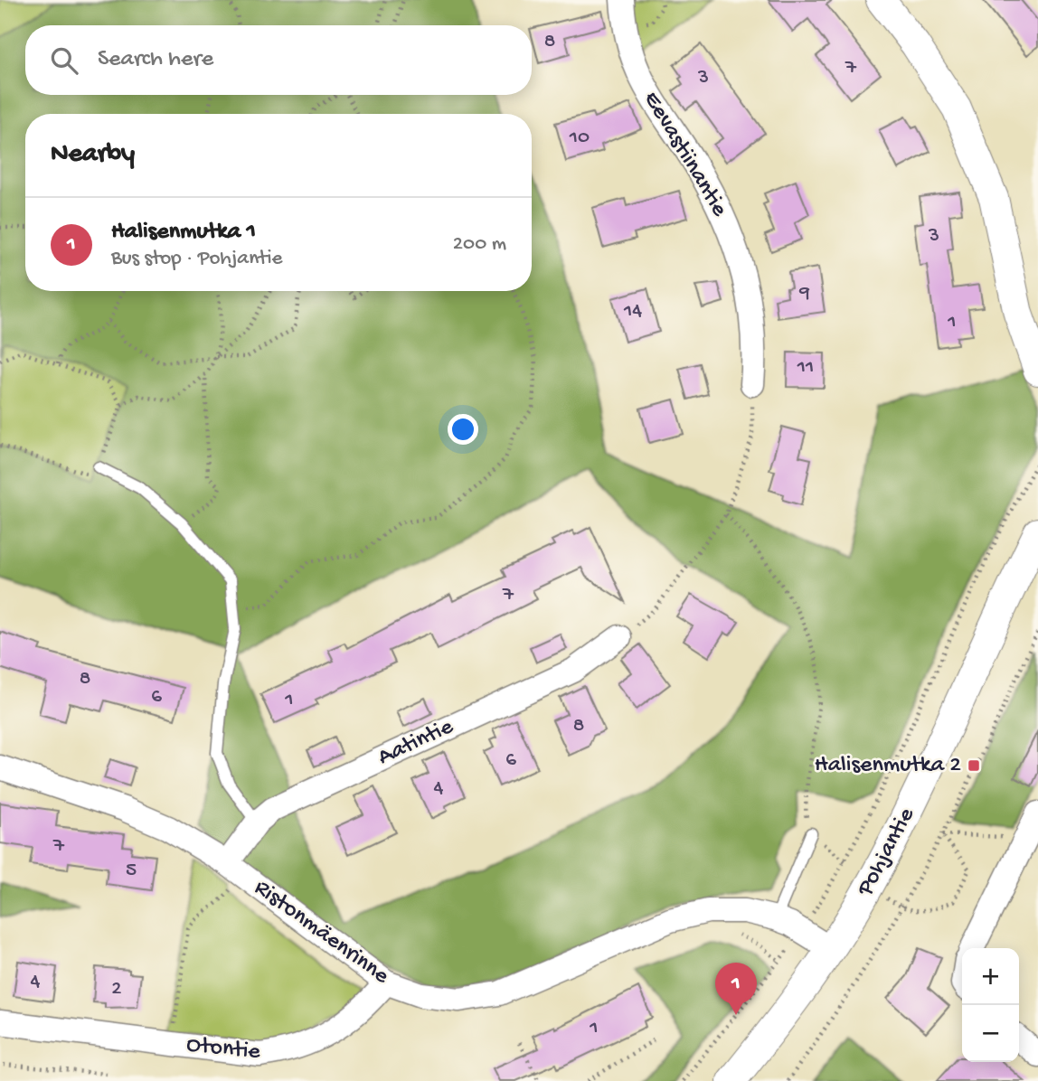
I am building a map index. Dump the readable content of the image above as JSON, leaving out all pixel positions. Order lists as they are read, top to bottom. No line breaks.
{"streets":{"street":["Eevastiinantie","Aatintie","Pohjantie","Ristonmäenrinne","Otontie"]},"crossings":[["Aatintie","Ristonmäenrinne"],["Pohjantie","Ristonmäenrinne"],["Ristonmäenrinne","Otontie"]],"places":{"transit":["Halisenmutka 2"]},"house_numbers":["8","7","3","10","3","9","14","1","11","7","8","6","1","8","6","4","7","5","4","2","1"],"page":{"search":"Search here","heading":"Nearby","list":[{"mark":"1","name":"Halisenmutka 1","note":"Bus stop · Pohjantie","value":"200 m"}],"map_buttons":["+","−"],"pins":"1"}}
